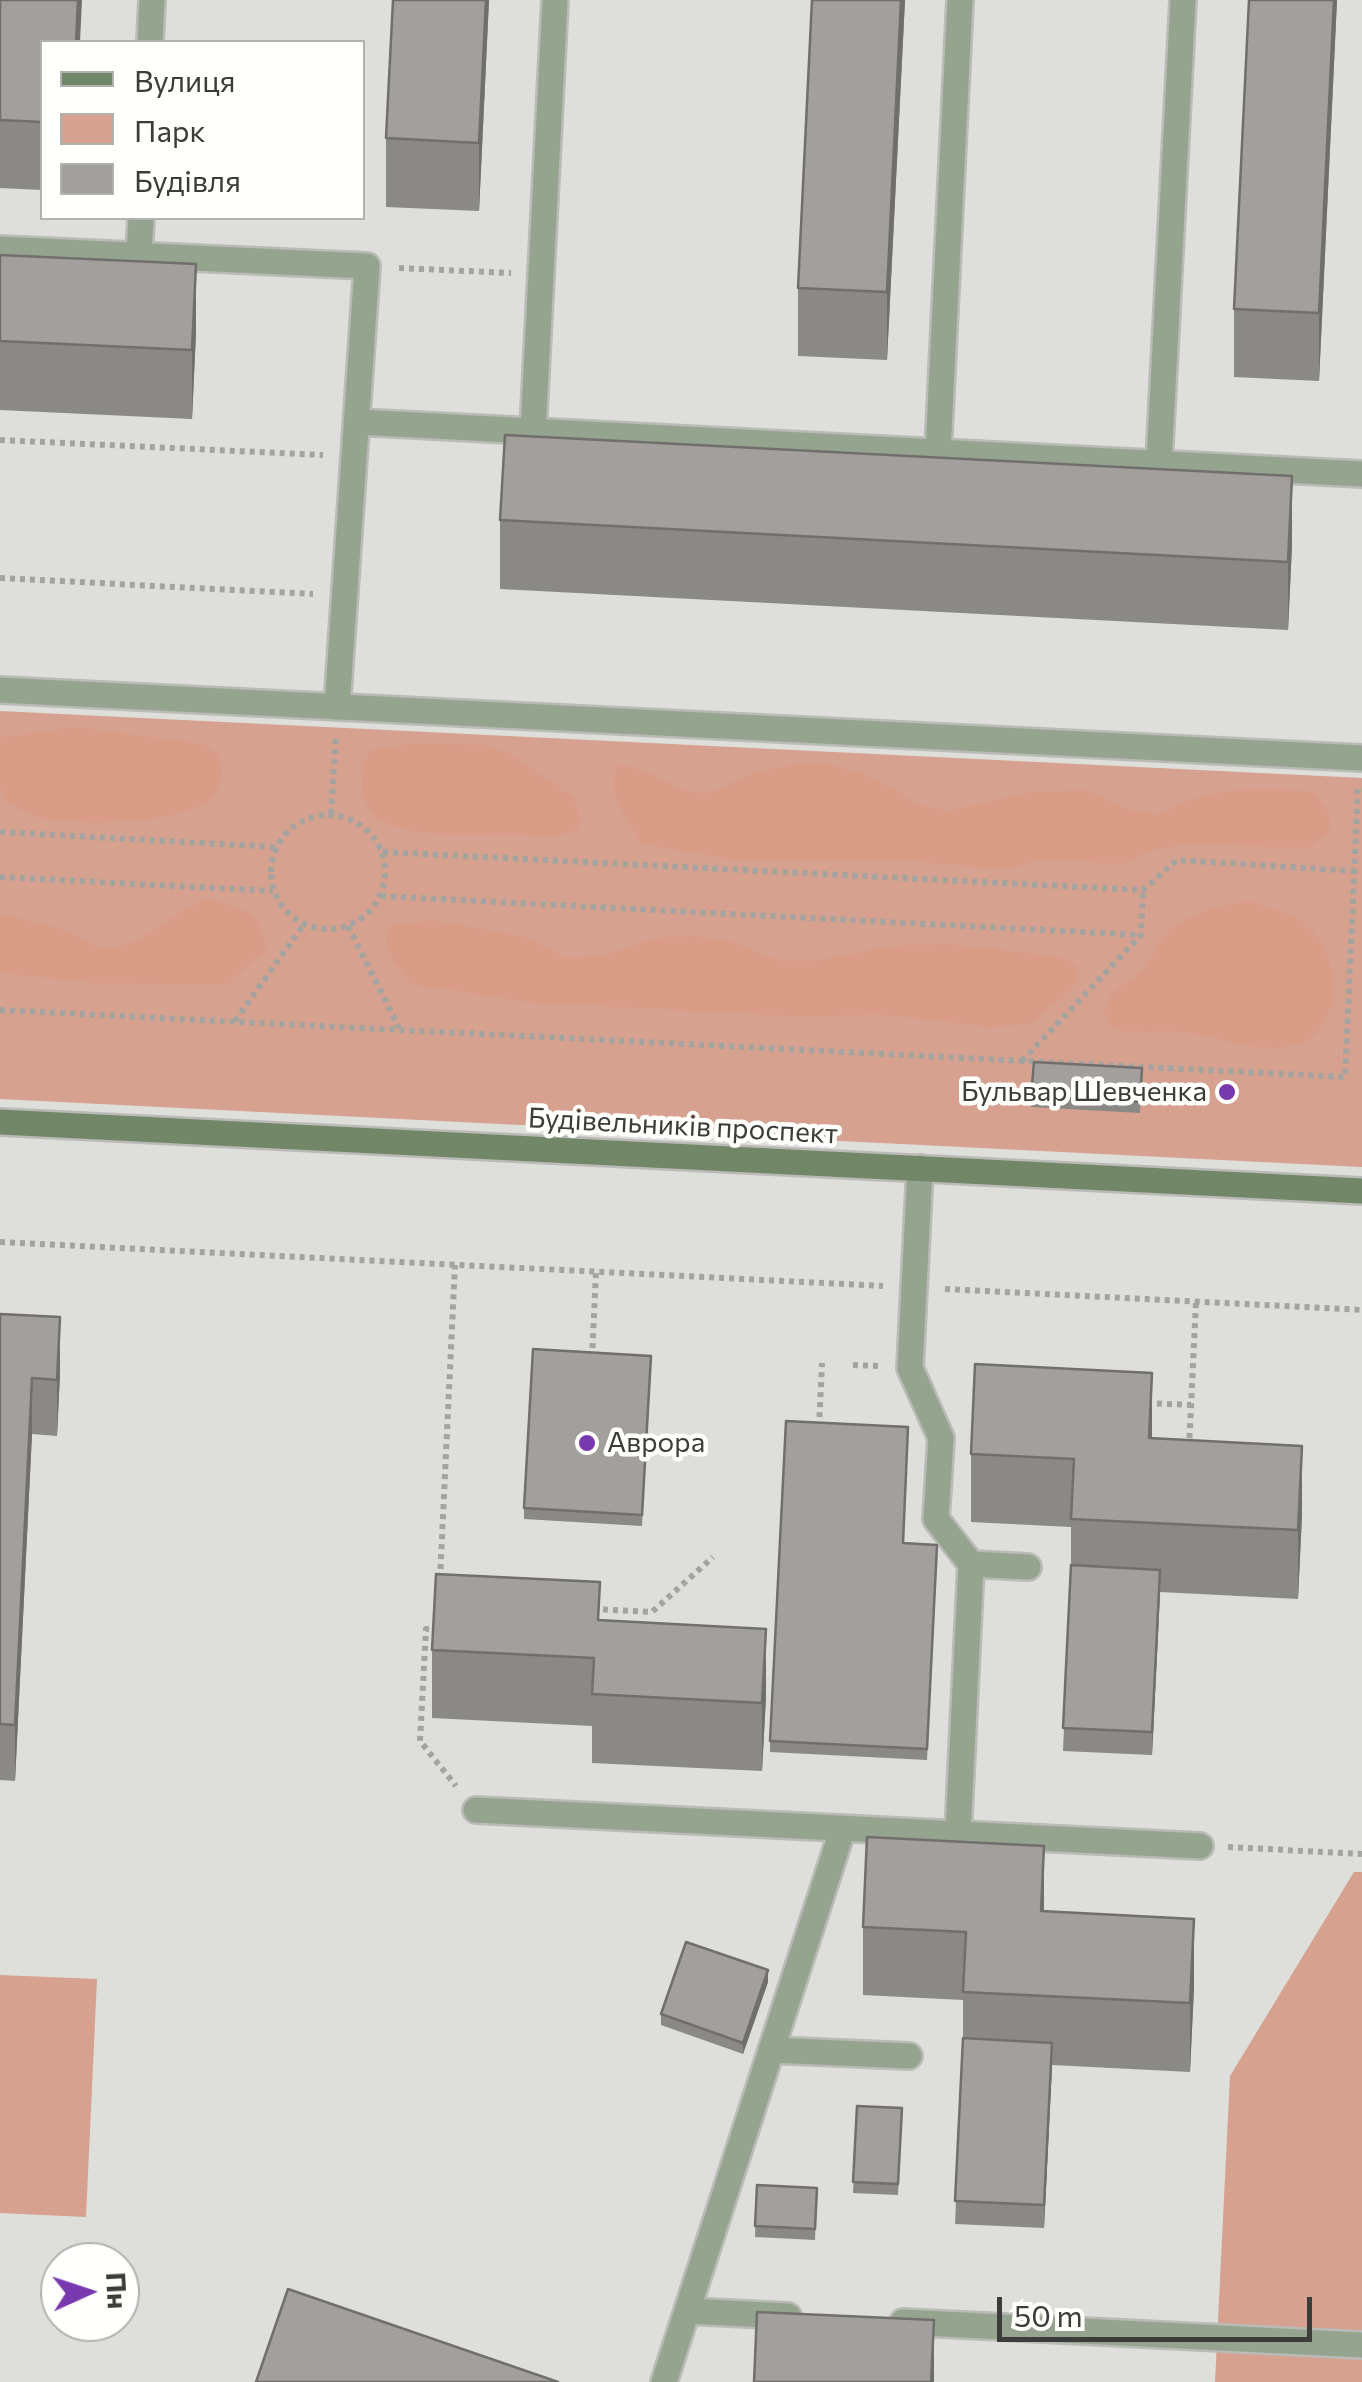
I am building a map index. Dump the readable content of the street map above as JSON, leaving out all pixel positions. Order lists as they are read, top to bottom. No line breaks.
{"streets":{"main road":["Будівельників проспект"]},"places":["Бульвар Шевченка","Аврора"],"legend":["Вулиця","Парк","Будівля"],"scale_bar":"50 m","north":"right"}
